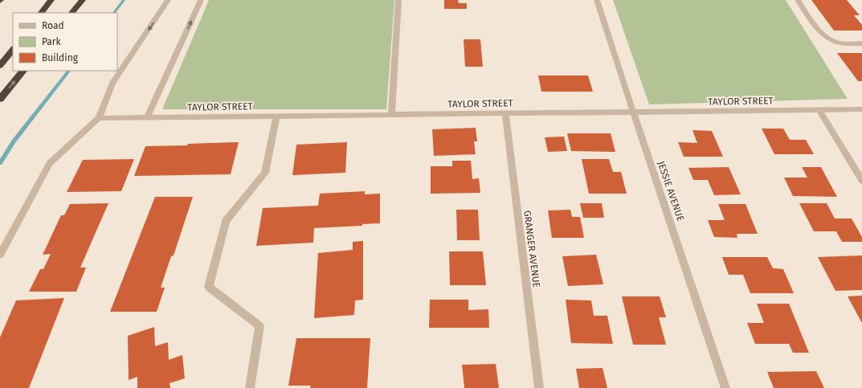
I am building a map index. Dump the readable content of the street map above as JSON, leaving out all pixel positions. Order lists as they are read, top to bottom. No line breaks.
{"streets":{"street":["TAYLOR STREET","JESSIE AVENUE","GRANGER AVENUE"]},"crossings":[["TAYLOR STREET","JESSIE AVENUE"],["TAYLOR STREET","GRANGER AVENUE"]],"legend":["Road","Park","Building"]}
